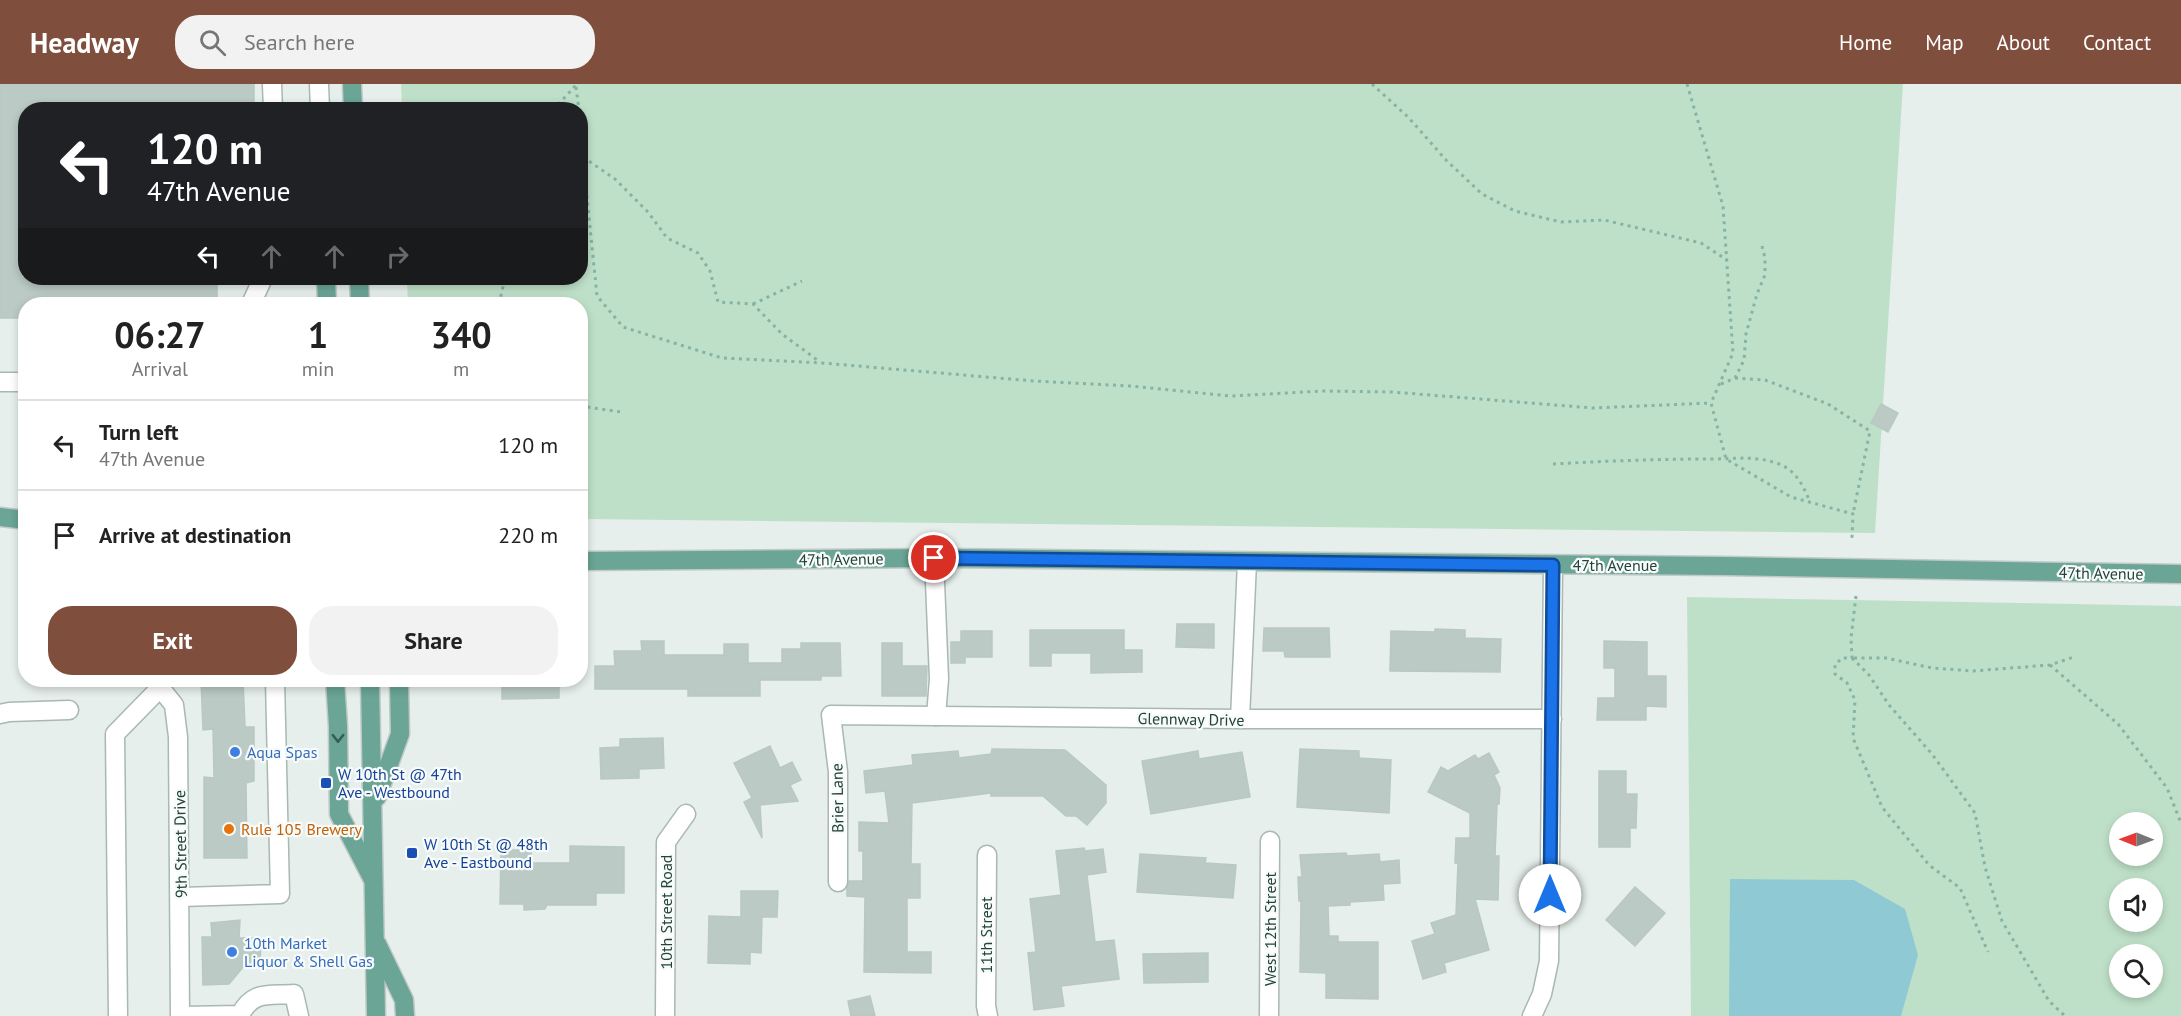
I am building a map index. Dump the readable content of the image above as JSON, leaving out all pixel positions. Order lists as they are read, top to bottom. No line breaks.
{"streets":{"main road":["47th Avenue"],"street":["Glennway Drive","Brier Lane","9th Street Drive","10th Street Road","West 12th Street","11th Street"]},"crossings":[["Glennway Drive","Brier Lane"]],"places":{"other":["Aqua Spas","Rule 105 Brewery","10th Market Liquor & Shell Gas"],"transit":["W 10th St @ 47th Ave - Westbound","W 10th St @ 48th Ave - Eastbound"]},"north":"left","page":{"header":"Headway","search":"Search here","nav":["Home","Map","About","Contact"],"turn":["120 m","47th Avenue"],"eta":["06:27","Arrival","1","min","340","m"],"list":[{"name":"Turn left","note":"47th Avenue","value":"120 m"},{"name":"Arrive at destination","value":"220 m"}],"buttons":["Exit","Share"]}}
